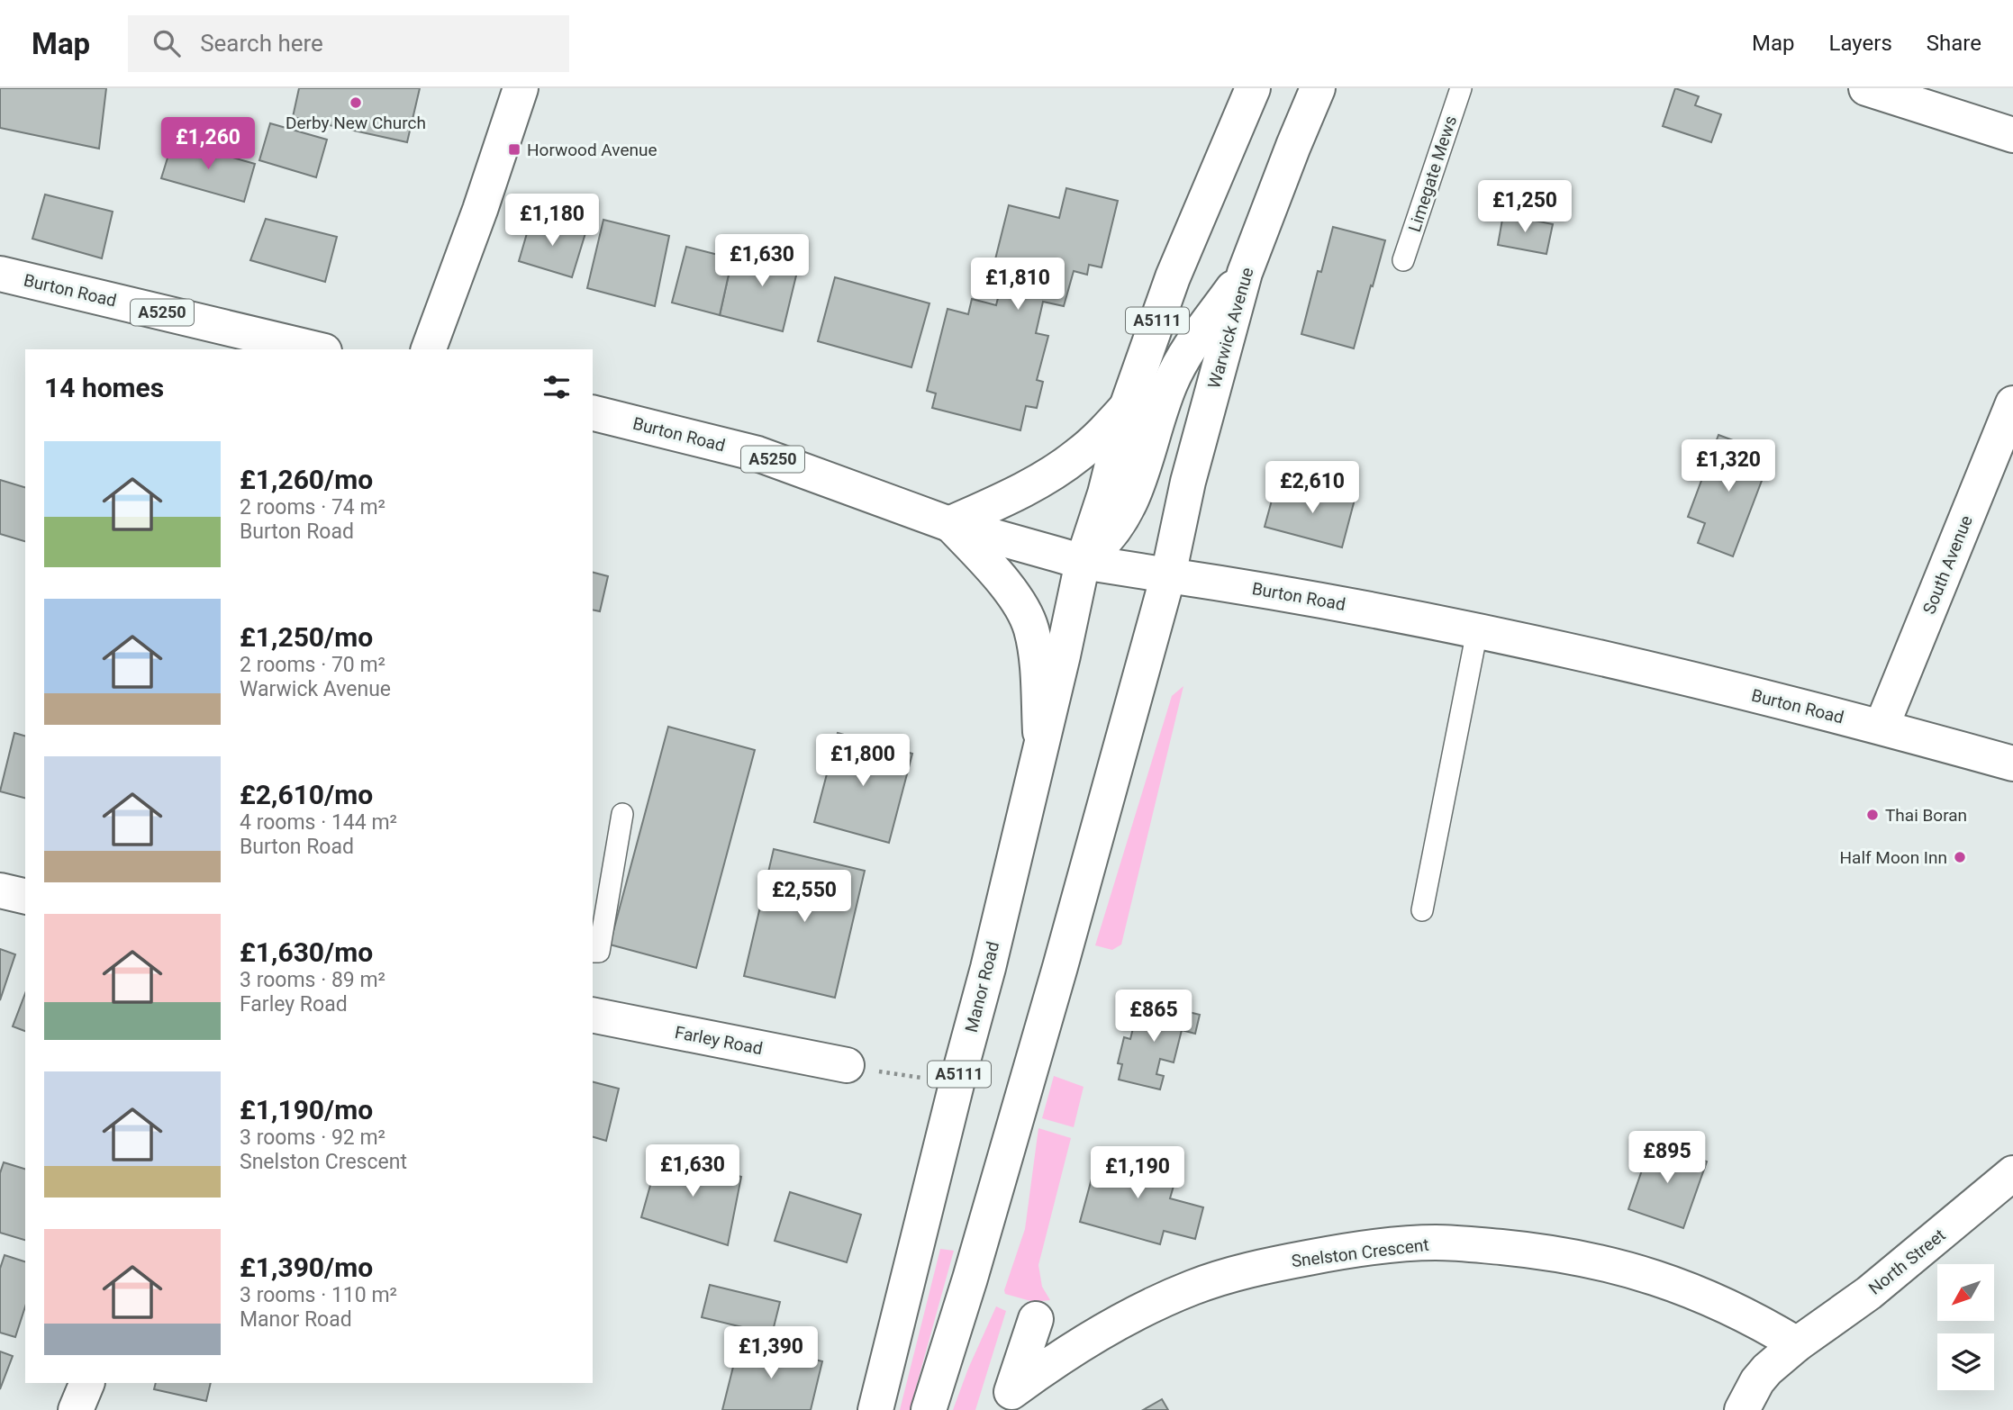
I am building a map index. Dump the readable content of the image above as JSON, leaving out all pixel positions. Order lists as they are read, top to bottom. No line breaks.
{"streets":{"main road":["Burton Road","A5250","A5111","Warwick Avenue","South Avenue","Manor Road","Farley Road","Snelston Crescent","North Street"],"lane":["Limegate Mews"]},"crossings":[["Burton Road","A5250"],["Burton Road","A5111"],["Burton Road","Warwick Avenue"],["Burton Road","South Avenue"],["Burton Road","Manor Road"],["A5250","Manor Road"],["A5111","Warwick Avenue"],["A5111","Manor Road"],["Snelston Crescent","North Street"]],"places":{"other":["Derby New Church","Thai Boran","Half Moon Inn"],"transit":["Horwood Avenue"]},"north":"bottom left","page":{"header":"Map","search":"Search here","nav":["Map","Layers","Share"],"price":["£1,260","£1,250","£1,180","£1,630","£1,810","£1,320","£2,610","£1,800","£2,550","£865","£895","£1,630","£1,190","£1,390"],"heading":"14 homes","list":[{"name":"£1,260/mo","note":"2 rooms · 74 m² · Burton Road"},{"name":"£1,250/mo","note":"2 rooms · 70 m² · Warwick Avenue"},{"name":"£2,610/mo","note":"4 rooms · 144 m² · Burton Road"},{"name":"£1,630/mo","note":"3 rooms · 89 m² · Farley Road"},{"name":"£1,190/mo","note":"3 rooms · 92 m² · Snelston Crescent"},{"name":"£1,390/mo","note":"3 rooms · 110 m² · Manor Road"}]}}
